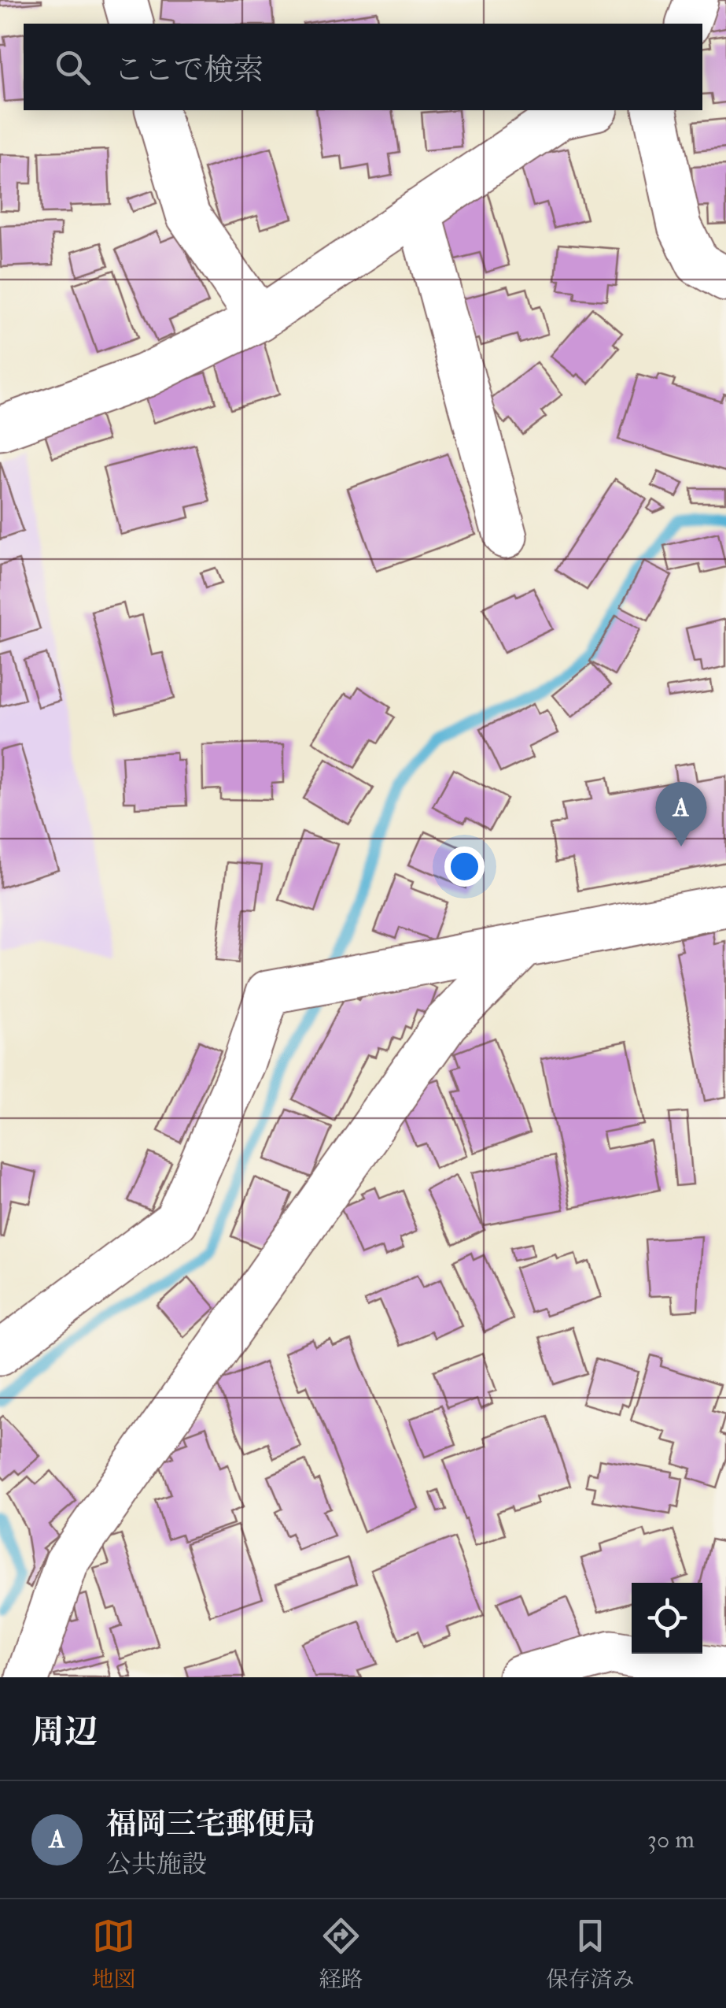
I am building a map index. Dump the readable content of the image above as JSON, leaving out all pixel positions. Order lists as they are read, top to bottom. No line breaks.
{"page":{"search":"ここで検索","pins":"A","heading":"周辺","list":[{"mark":"A","name":"福岡三宅郵便局","note":"公共施設","value":"30 m"}],"nav":["地図","経路","保存済み"]}}
